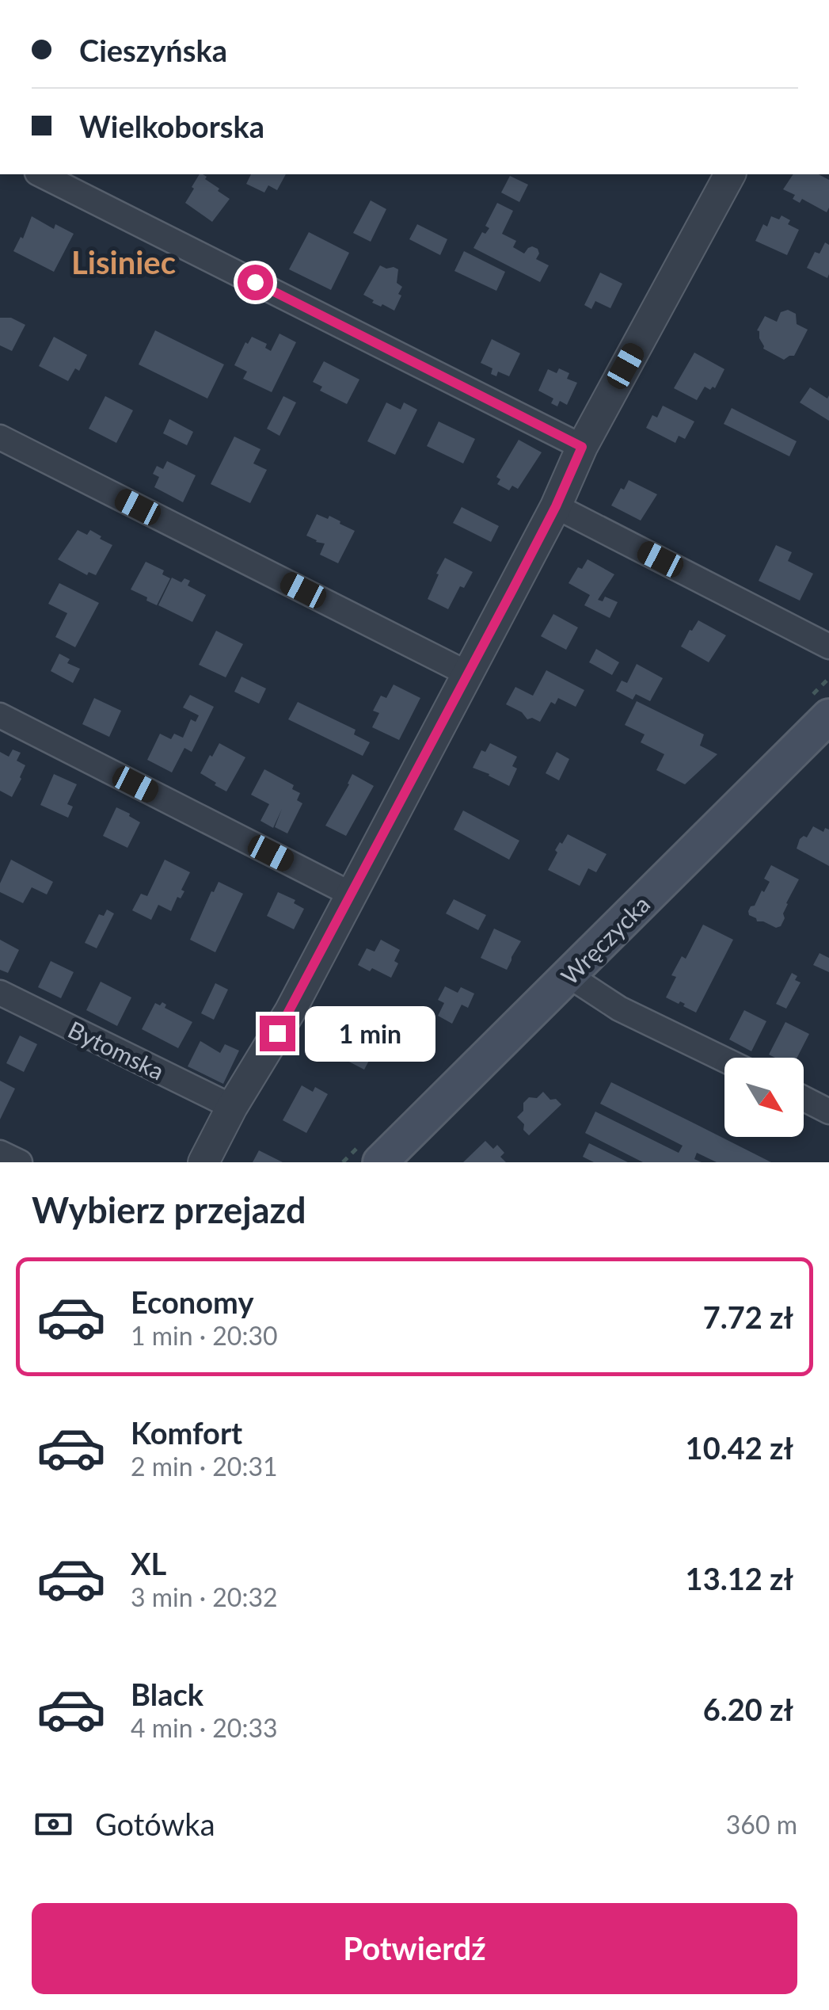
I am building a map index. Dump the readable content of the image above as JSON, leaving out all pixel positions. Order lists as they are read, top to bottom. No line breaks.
{"streets":{"main road":["Wręczycka"],"street":["Bytomska"]},"districts":["Lisiniec"],"north":"bottom right","page":{"banner":["Cieszyńska","Wielkoborska"],"bubble":"1 min","heading":"Wybierz przejazd","list":[{"name":"Economy","note":"1 min · 20:30","value":"7.72 zł"},{"name":"Komfort","note":"2 min · 20:31","value":"10.42 zł"},{"name":"XL","note":"3 min · 20:32","value":"13.12 zł"},{"name":"Black","note":"4 min · 20:33","value":"6.20 zł"}],"pay":["Gotówka","360 m"],"buttons":"Potwierdź"}}
